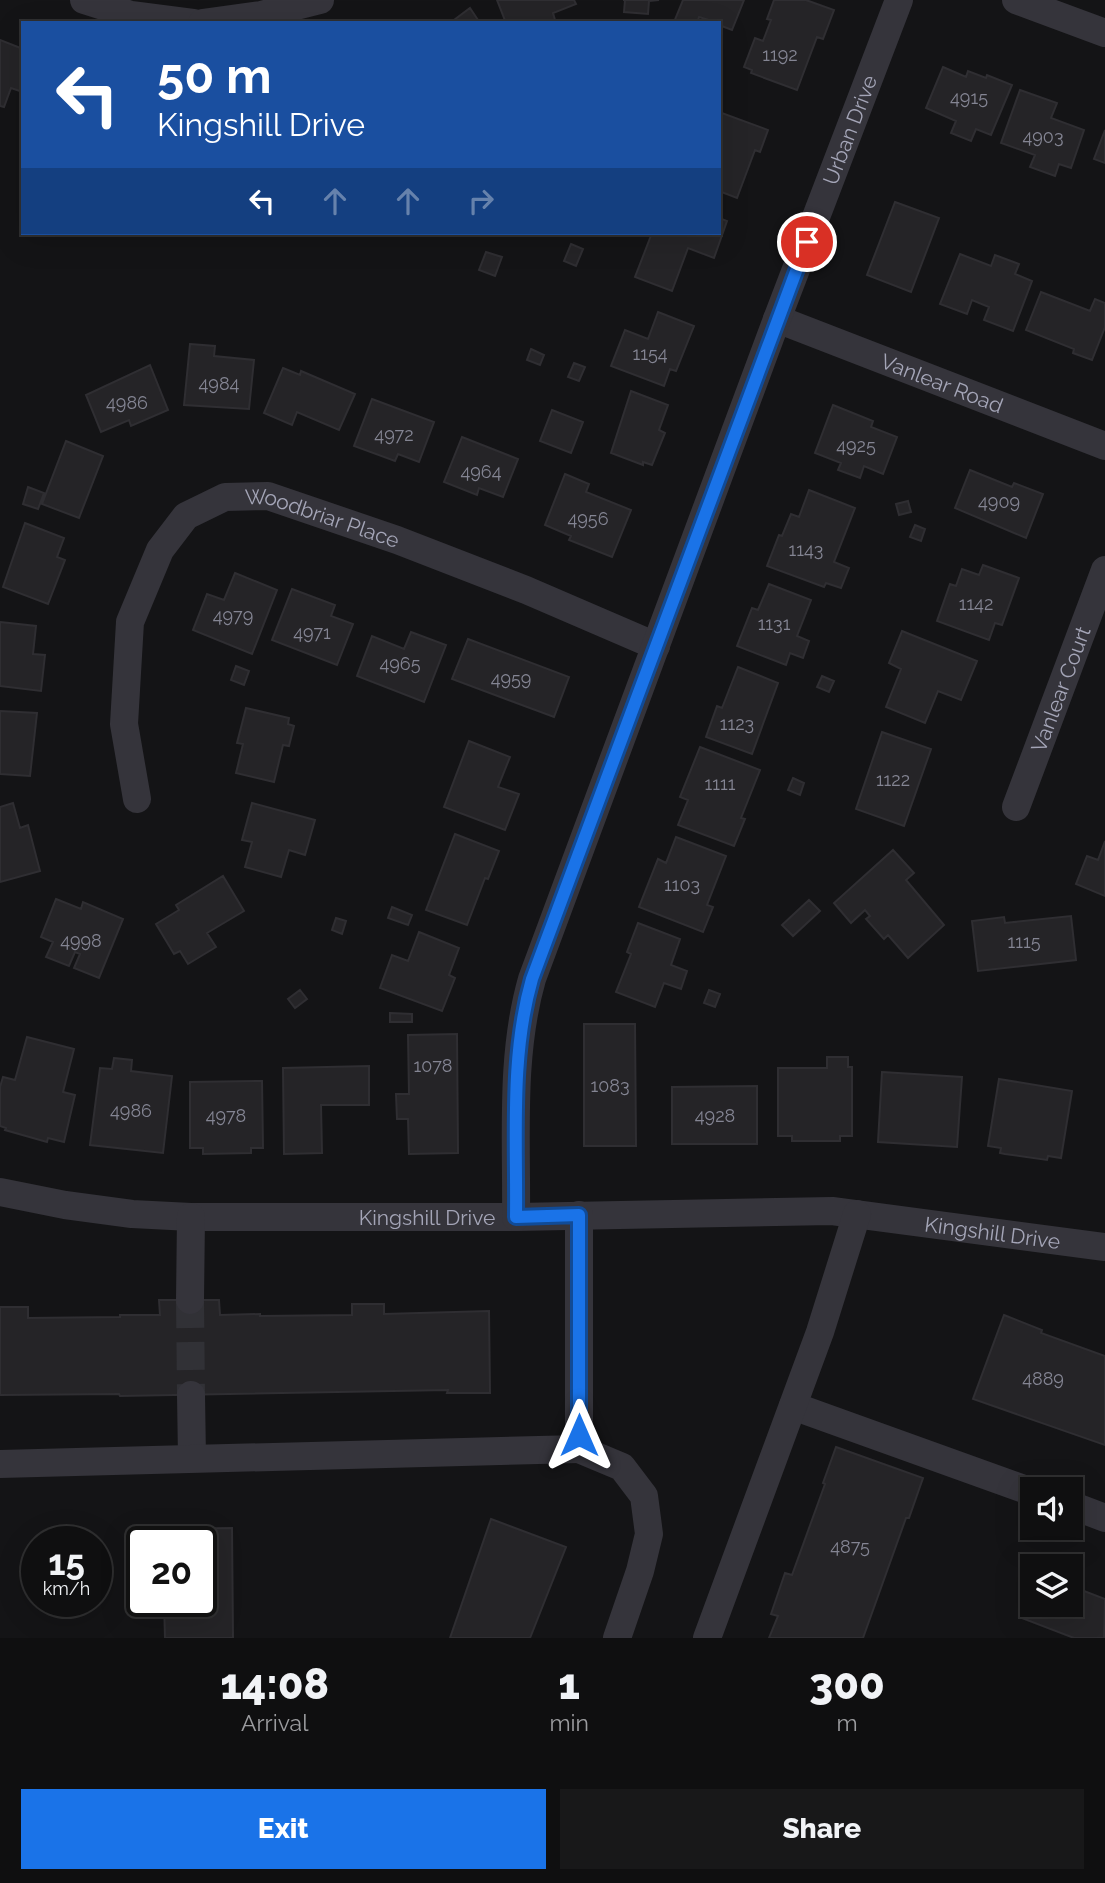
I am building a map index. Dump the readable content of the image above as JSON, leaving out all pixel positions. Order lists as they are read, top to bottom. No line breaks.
{"streets":{"street":["Urban Drive","Vanlear Road","Woodbriar Place","Vanlear Court","Kingshill Drive"]},"crossings":[["Urban Drive","Vanlear Road"],["Urban Drive","Woodbriar Place"],["Urban Drive","Kingshill Drive"]],"house_numbers":["1192","4915","4903","1154","4984","4986","4972","4925","4964","4909","4956","1143","1142","4979","1131","4971","4965","4959","1123","1122","1111","1103","4998","1115","1078","1083","4986","4978","4928","4889","4875"],"page":{"turn":["50 m","Kingshill Drive"],"speed":"15 km/h","limit":"20","eta":["14:08","Arrival","1","min","300","m"],"buttons":["Exit","Share"]}}
